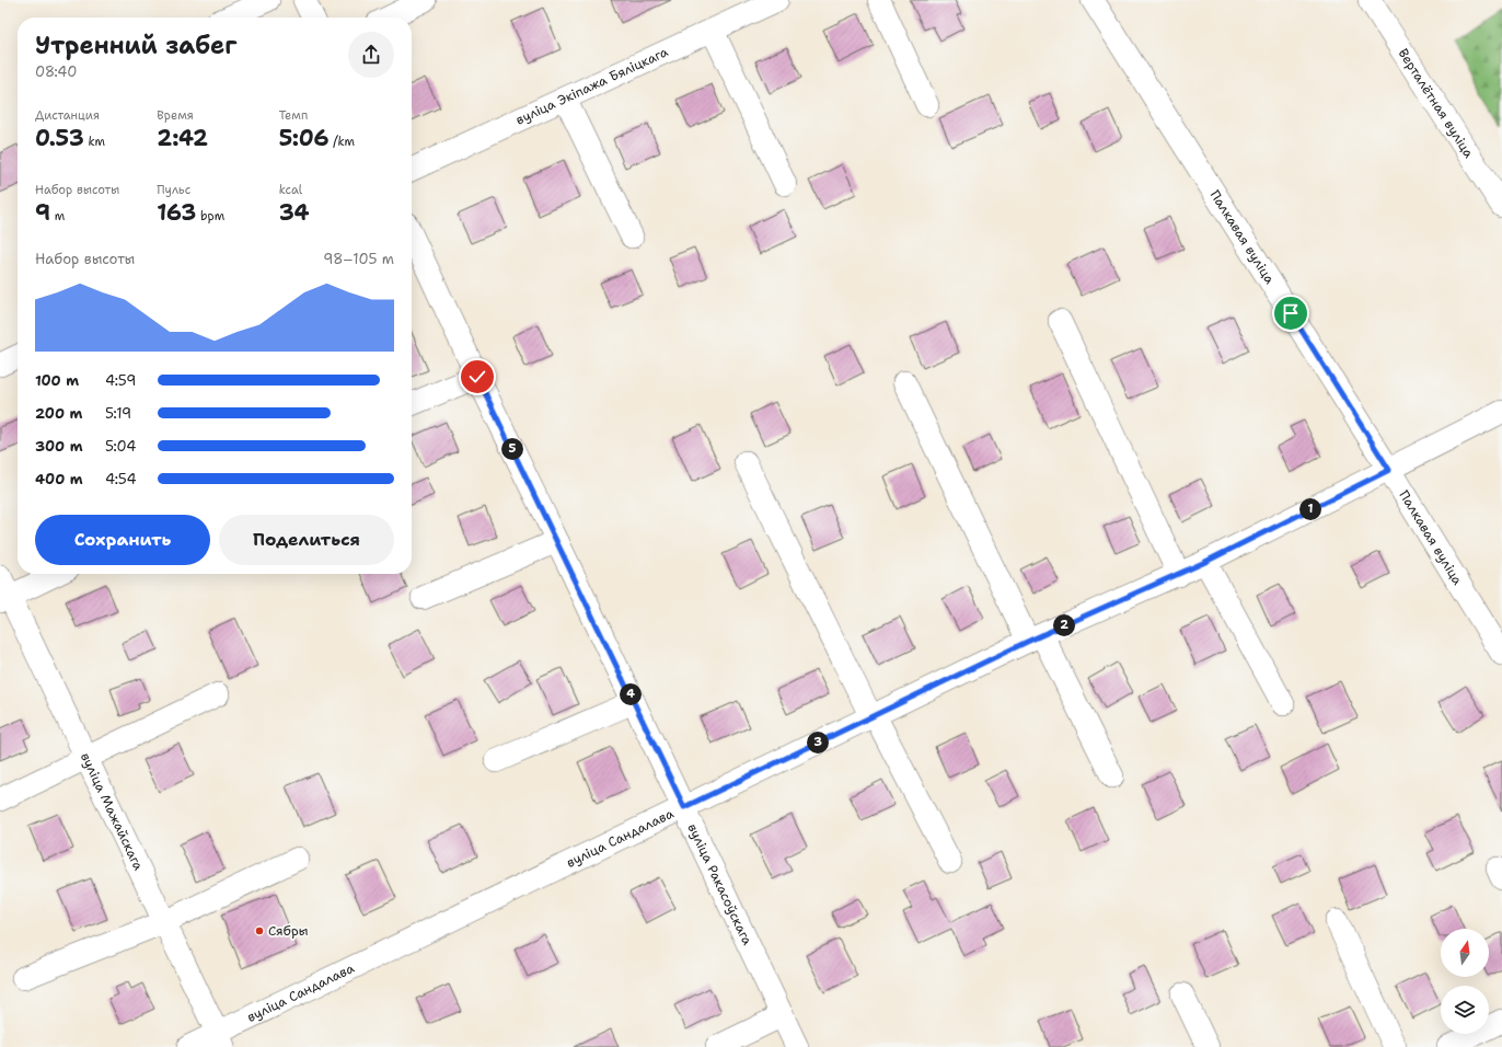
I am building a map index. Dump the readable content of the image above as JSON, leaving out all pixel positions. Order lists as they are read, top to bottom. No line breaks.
{"streets":{"street":["вуліца Экіпажа Бяліцкага","Верталётная вуліца","Палкавая вуліца","вуліца Мажайскага","вуліца Сандалава","вуліца Ракасоўскага"]},"crossings":[["Палкавая вуліца","вуліца Сандалава"],["вуліца Мажайскага","вуліца Сандалава"],["вуліца Сандалава","вуліца Ракасоўскага"]],"places":["Сябры"],"north":"top","page":{"heading":["Утренний забег","08:40"],"stats":[["Дистанция","0.53 km"],["Время","2:42"],["Темп","5:06 /km"],["Набор высоты","9 m"],["Пульс","163 bpm"],["kcal","34"]],"chart":["Набор высоты","98–105 m"],"list":[{"name":"100 m","note":"4:59"},{"name":"200 m","note":"5:19"},{"name":"300 m","note":"5:04"},{"name":"400 m","note":"4:54"}],"pins":["5","1","2","4","3"],"buttons":["Сохранить","Поделиться"]}}
